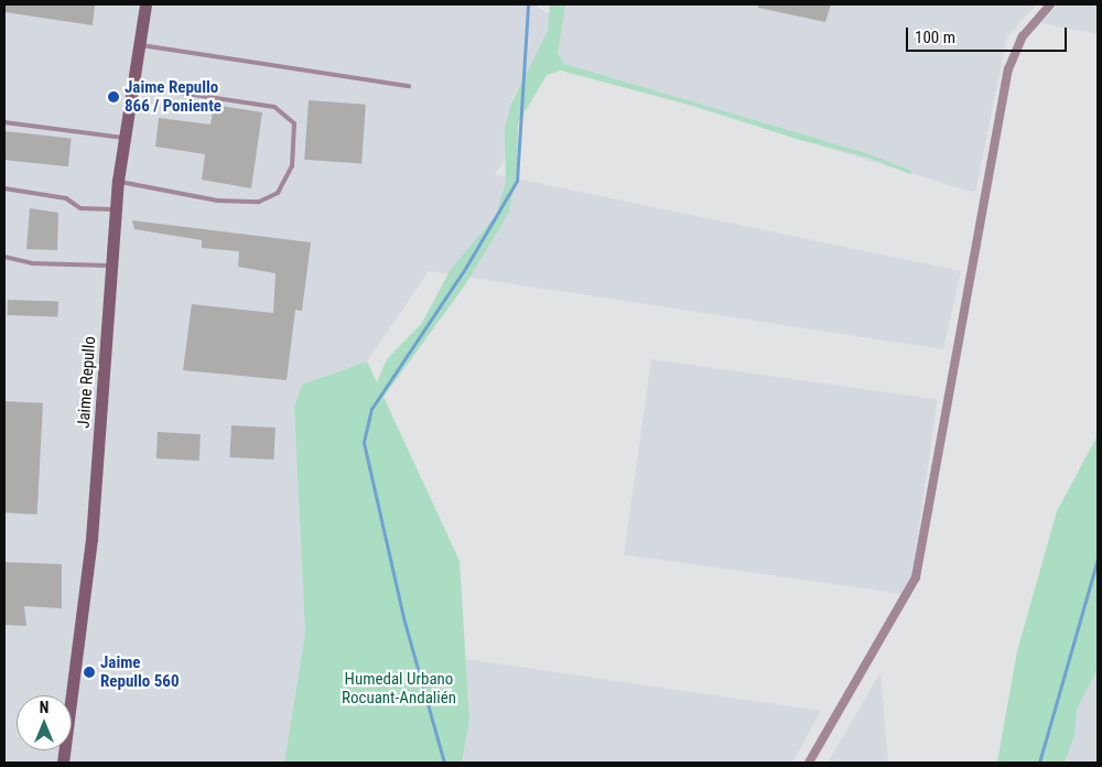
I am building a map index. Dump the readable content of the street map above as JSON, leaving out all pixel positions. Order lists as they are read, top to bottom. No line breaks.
{"streets":{"street":["Jaime Repullo"]},"parks":["Humedal Urbano Rocuant-Andalién"],"places":["Jaime Repullo 866 / Poniente","Jaime Repullo 560"],"scale_bar":"100 m","north":"top"}
